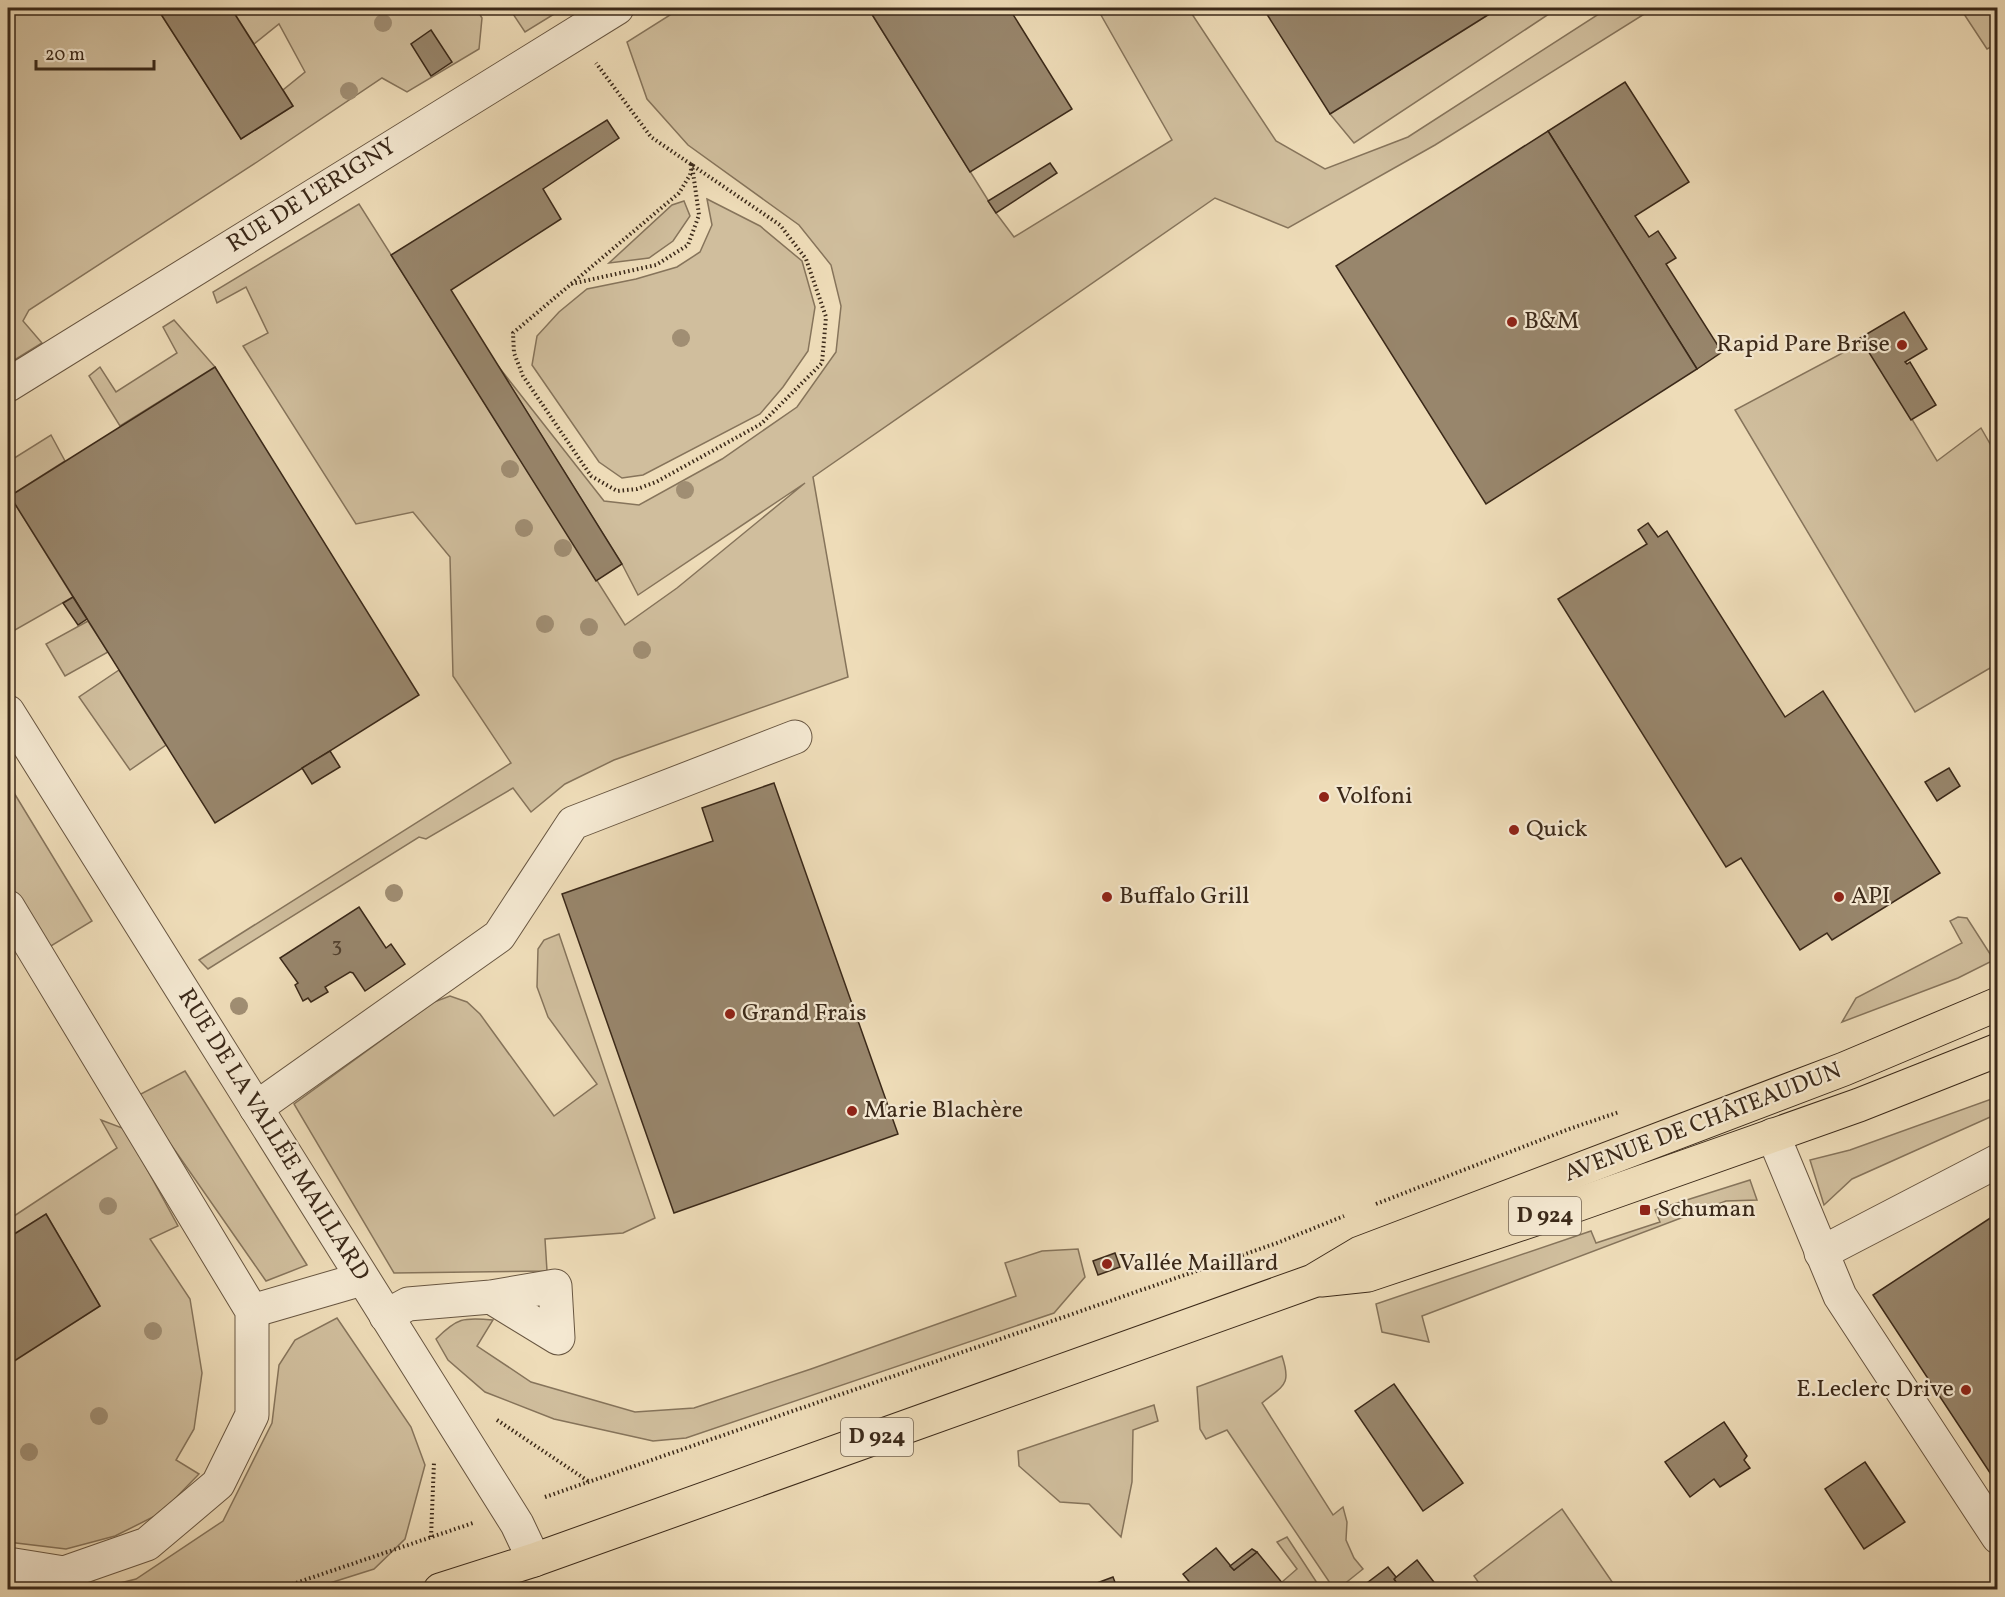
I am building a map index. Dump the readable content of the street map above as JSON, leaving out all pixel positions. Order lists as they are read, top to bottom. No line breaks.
{"streets":{"main road":["AVENUE DE CHÂTEAUDUN","D 924"],"street":["RUE DE L'ERIGNY","RUE DE LA VALLÉE MAILLARD"]},"crossings":[["AVENUE DE CHÂTEAUDUN","D 924"],["RUE DE LA VALLÉE MAILLARD","D 924"]],"places":{"other":["B&M","Rapid Pare Brise","Volfoni","Quick","Buffalo Grill","API","Grand Frais","Marie Blachère","Vallée Maillard","E.Leclerc Drive"],"transit":["Schuman"]},"house_numbers":["3"],"scale_bar":"20 m"}
